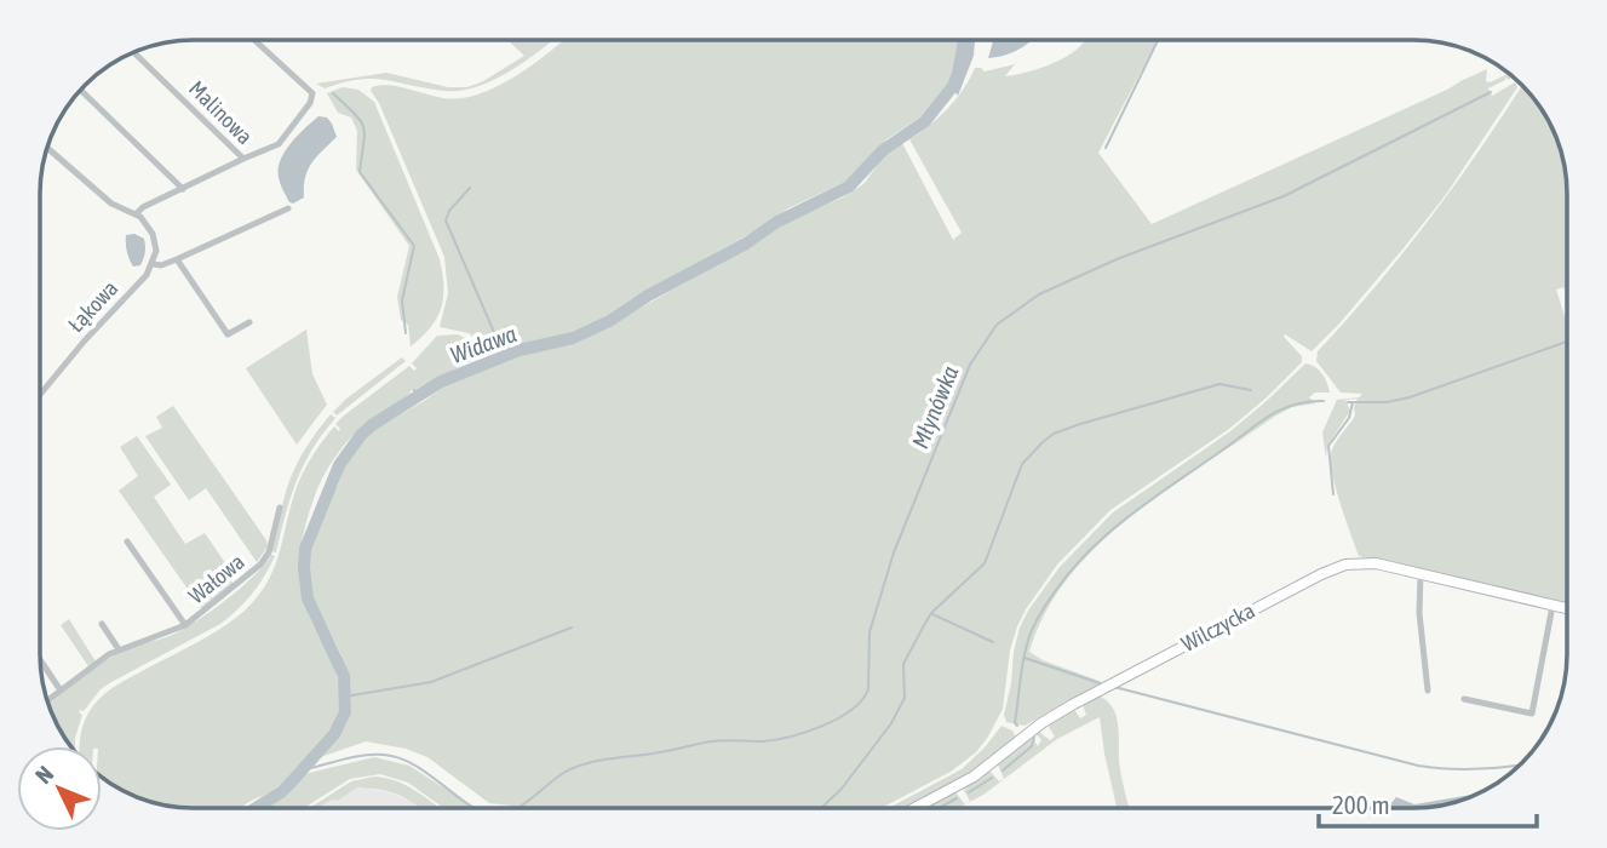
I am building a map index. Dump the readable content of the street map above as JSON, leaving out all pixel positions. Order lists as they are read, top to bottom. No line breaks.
{"streets":{"street":["Malinowa","Łąkowa","Wałowa","Wilczycka"]},"water":["Widawa","Młynówka"],"scale_bar":"200 m","north":"top left"}
